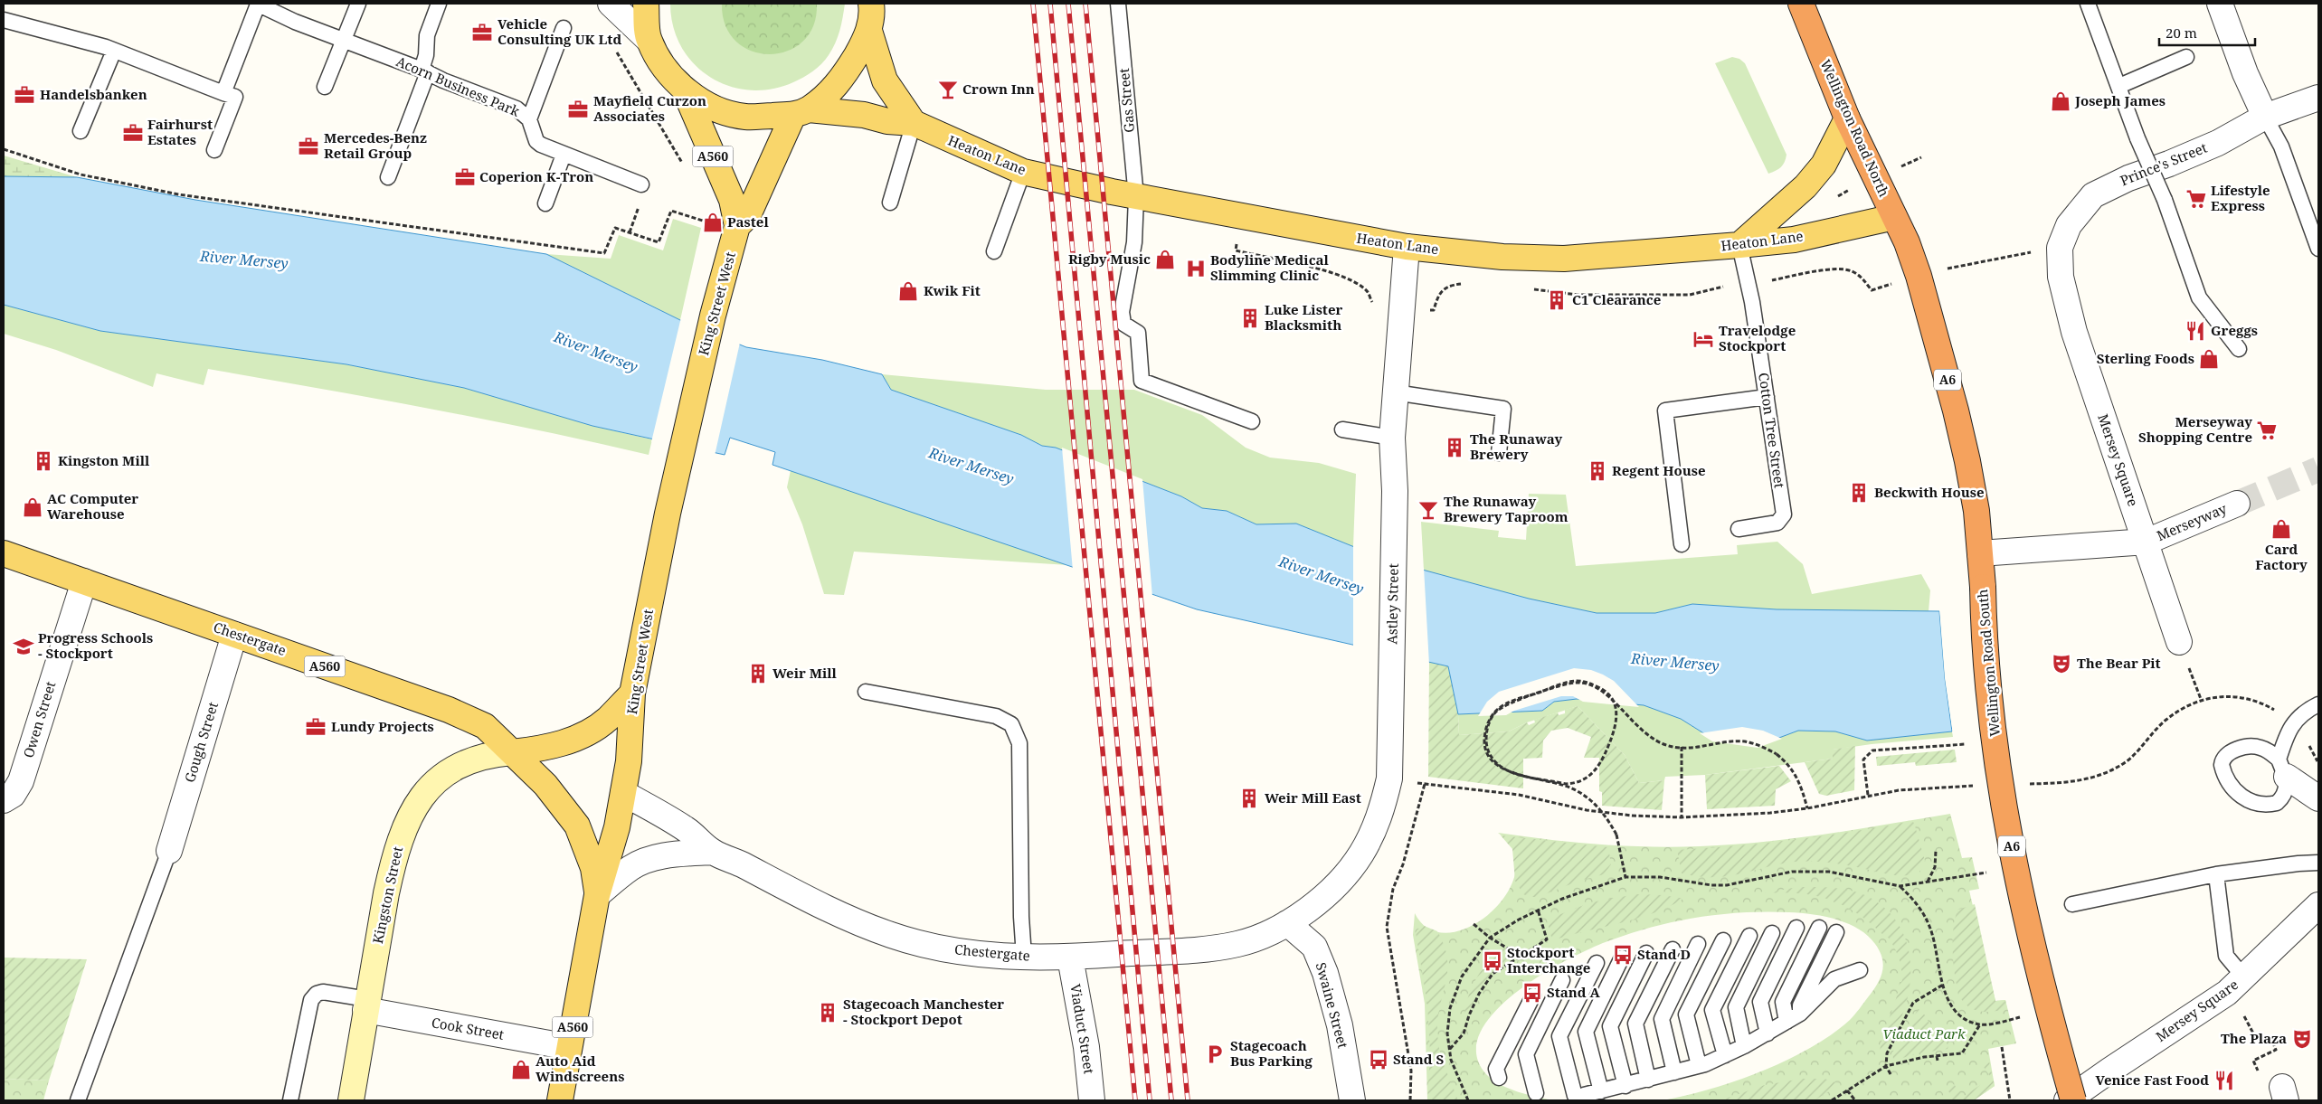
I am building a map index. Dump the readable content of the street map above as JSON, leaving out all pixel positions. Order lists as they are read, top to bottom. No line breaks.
{"streets":{"highway":["Wellington Road North","A6","Wellington Road South"],"main road":["Heaton Lane","A560","King Street West","Chestergate"],"street":["Prince's Street","Mersey Square","Merseyway","Astley Street","Owen Street","Gough Street","Kingston Street","Swaine Street","Cook Street","Viaduct Street"],"lane":["Acorn Business Park","Gas Street","Cotton Tree Street"]},"crossings":[["Gas Street","Heaton Lane"],["Wellington Road North","Heaton Lane"],["Wellington Road North","Wellington Road South"],["Heaton Lane","King Street West"],["Heaton Lane","Cotton Tree Street"],["Heaton Lane","Astley Street"],["Prince's Street","Mersey Square"],["King Street West","Chestergate"],["King Street West","Cook Street"],["Mersey Square","Merseyway"],["Merseyway","Wellington Road South"],["Astley Street","Chestergate"],["Astley Street","Swaine Street"],["Chestergate","Owen Street"],["Chestergate","Gough Street"],["Chestergate","Kingston Street"],["Chestergate","Swaine Street"],["Chestergate","Viaduct Street"],["Kingston Street","Cook Street"]],"water":["River Mersey"],"parks":["Viaduct Park"],"places":{"office":["Vehicle Consulting UK Ltd","Handelsbanken","Mayfield Curzon Associates","Fairhurst Estates","Mercedes-Benz Retail Group","Coperion K-Tron","Lundy Projects"],"bar":["Crown Inn","The Runaway Brewery Taproom"],"shop":["Joseph James","Pastel","Rigby Music","Kwik Fit","Sterling Foods","AC Computer Warehouse","Card Factory","Auto Aid Windscreens"],"supermarket":["Lifestyle Express","Merseyway Shopping Centre"],"hospital":["Bodyline Medical Slimming Clinic"],"building":["C1 Clearance","Luke Lister Blacksmith","The Runaway Brewery","Kingston Mill","Regent House","Beckwith House","Weir Mill","Weir Mill East","Stagecoach Manchester - Stockport Depot"],"restaurant":["Greggs","Venice Fast Food"],"hotel":["Travelodge Stockport"],"school or university":["Progress Schools - Stockport"],"theatre":["The Bear Pit","The Plaza"],"bus stop":["Stand D","Stockport Interchange","Stand A","Stand S"],"parking":["Stagecoach Bus Parking"]},"scale_bar":"20 m"}
